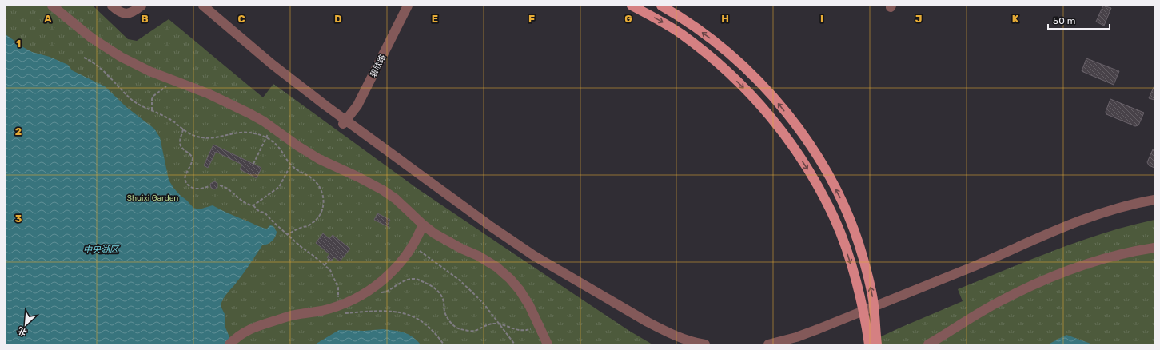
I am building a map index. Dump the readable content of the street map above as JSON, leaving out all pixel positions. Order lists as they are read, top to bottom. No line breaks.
{"streets":{"street":["碧欣路"]},"water":["中央湖区"],"parks":["Shuixi Garden"],"scale_bar":"50 m","north":"bottom left","grid":{"columns":["A","B","C","D","E","F","G","H","I","J","K"],"rows":["1","2","3"]}}
